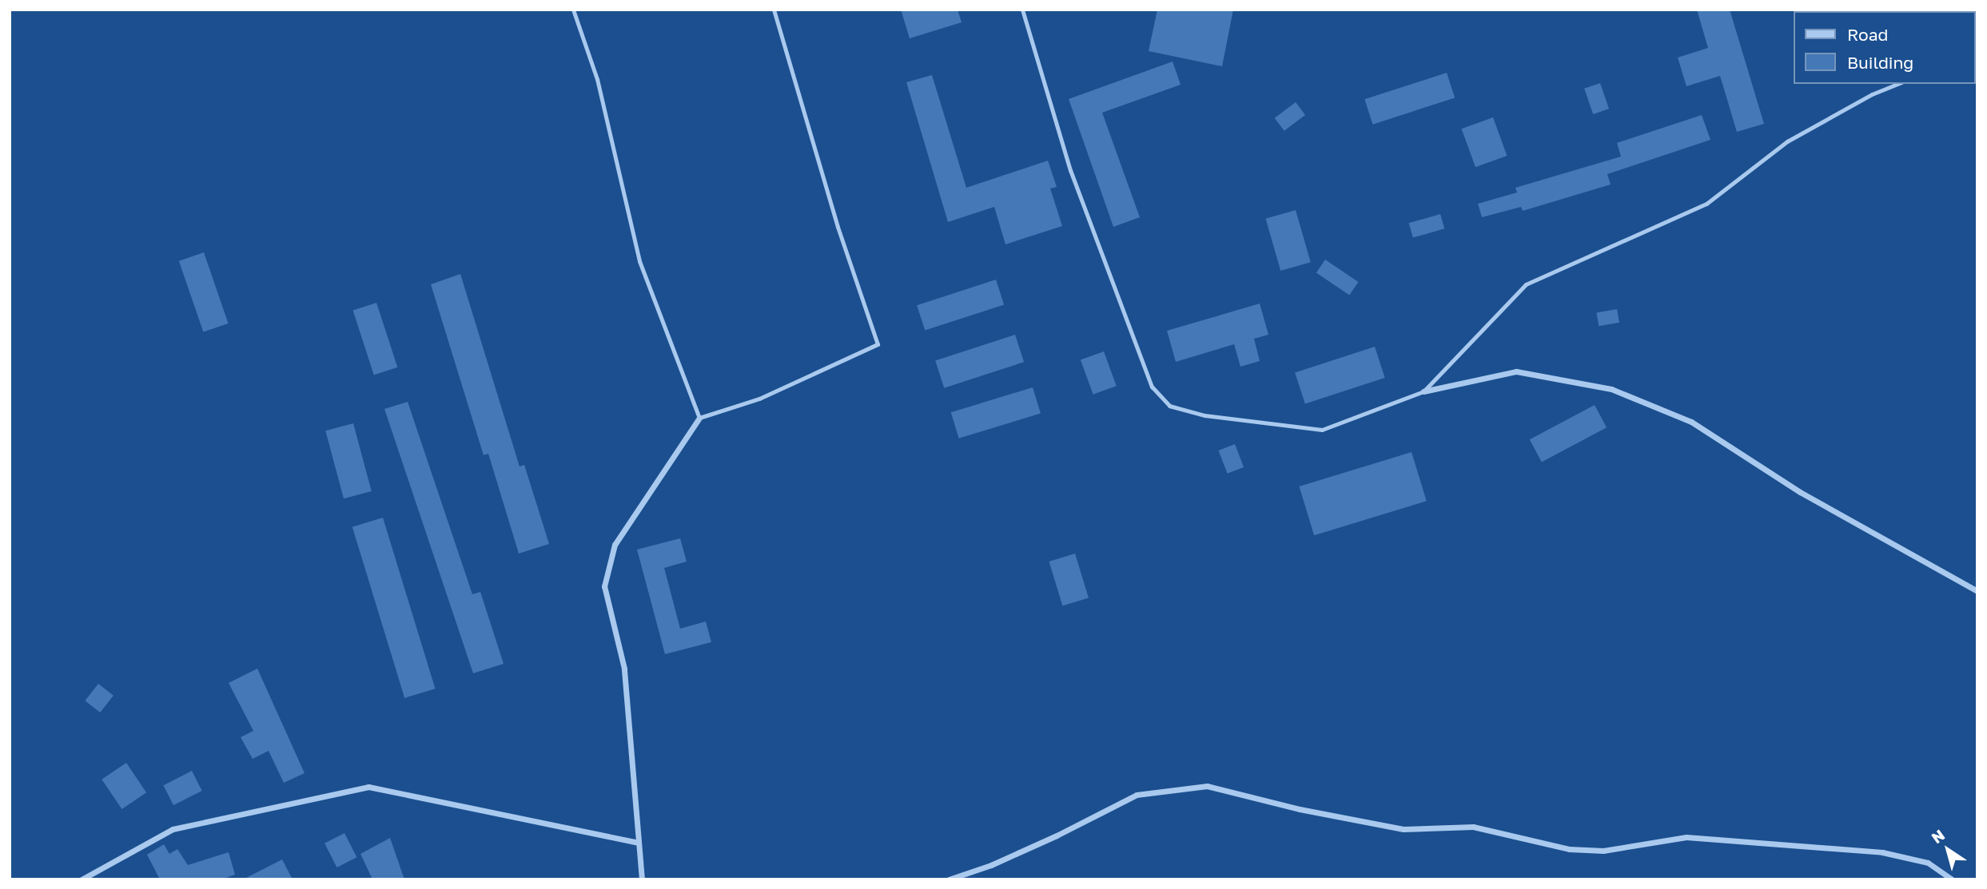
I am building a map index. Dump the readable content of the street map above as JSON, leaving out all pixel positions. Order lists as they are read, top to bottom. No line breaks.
{"legend":["Road","Building"],"north":"top left"}
